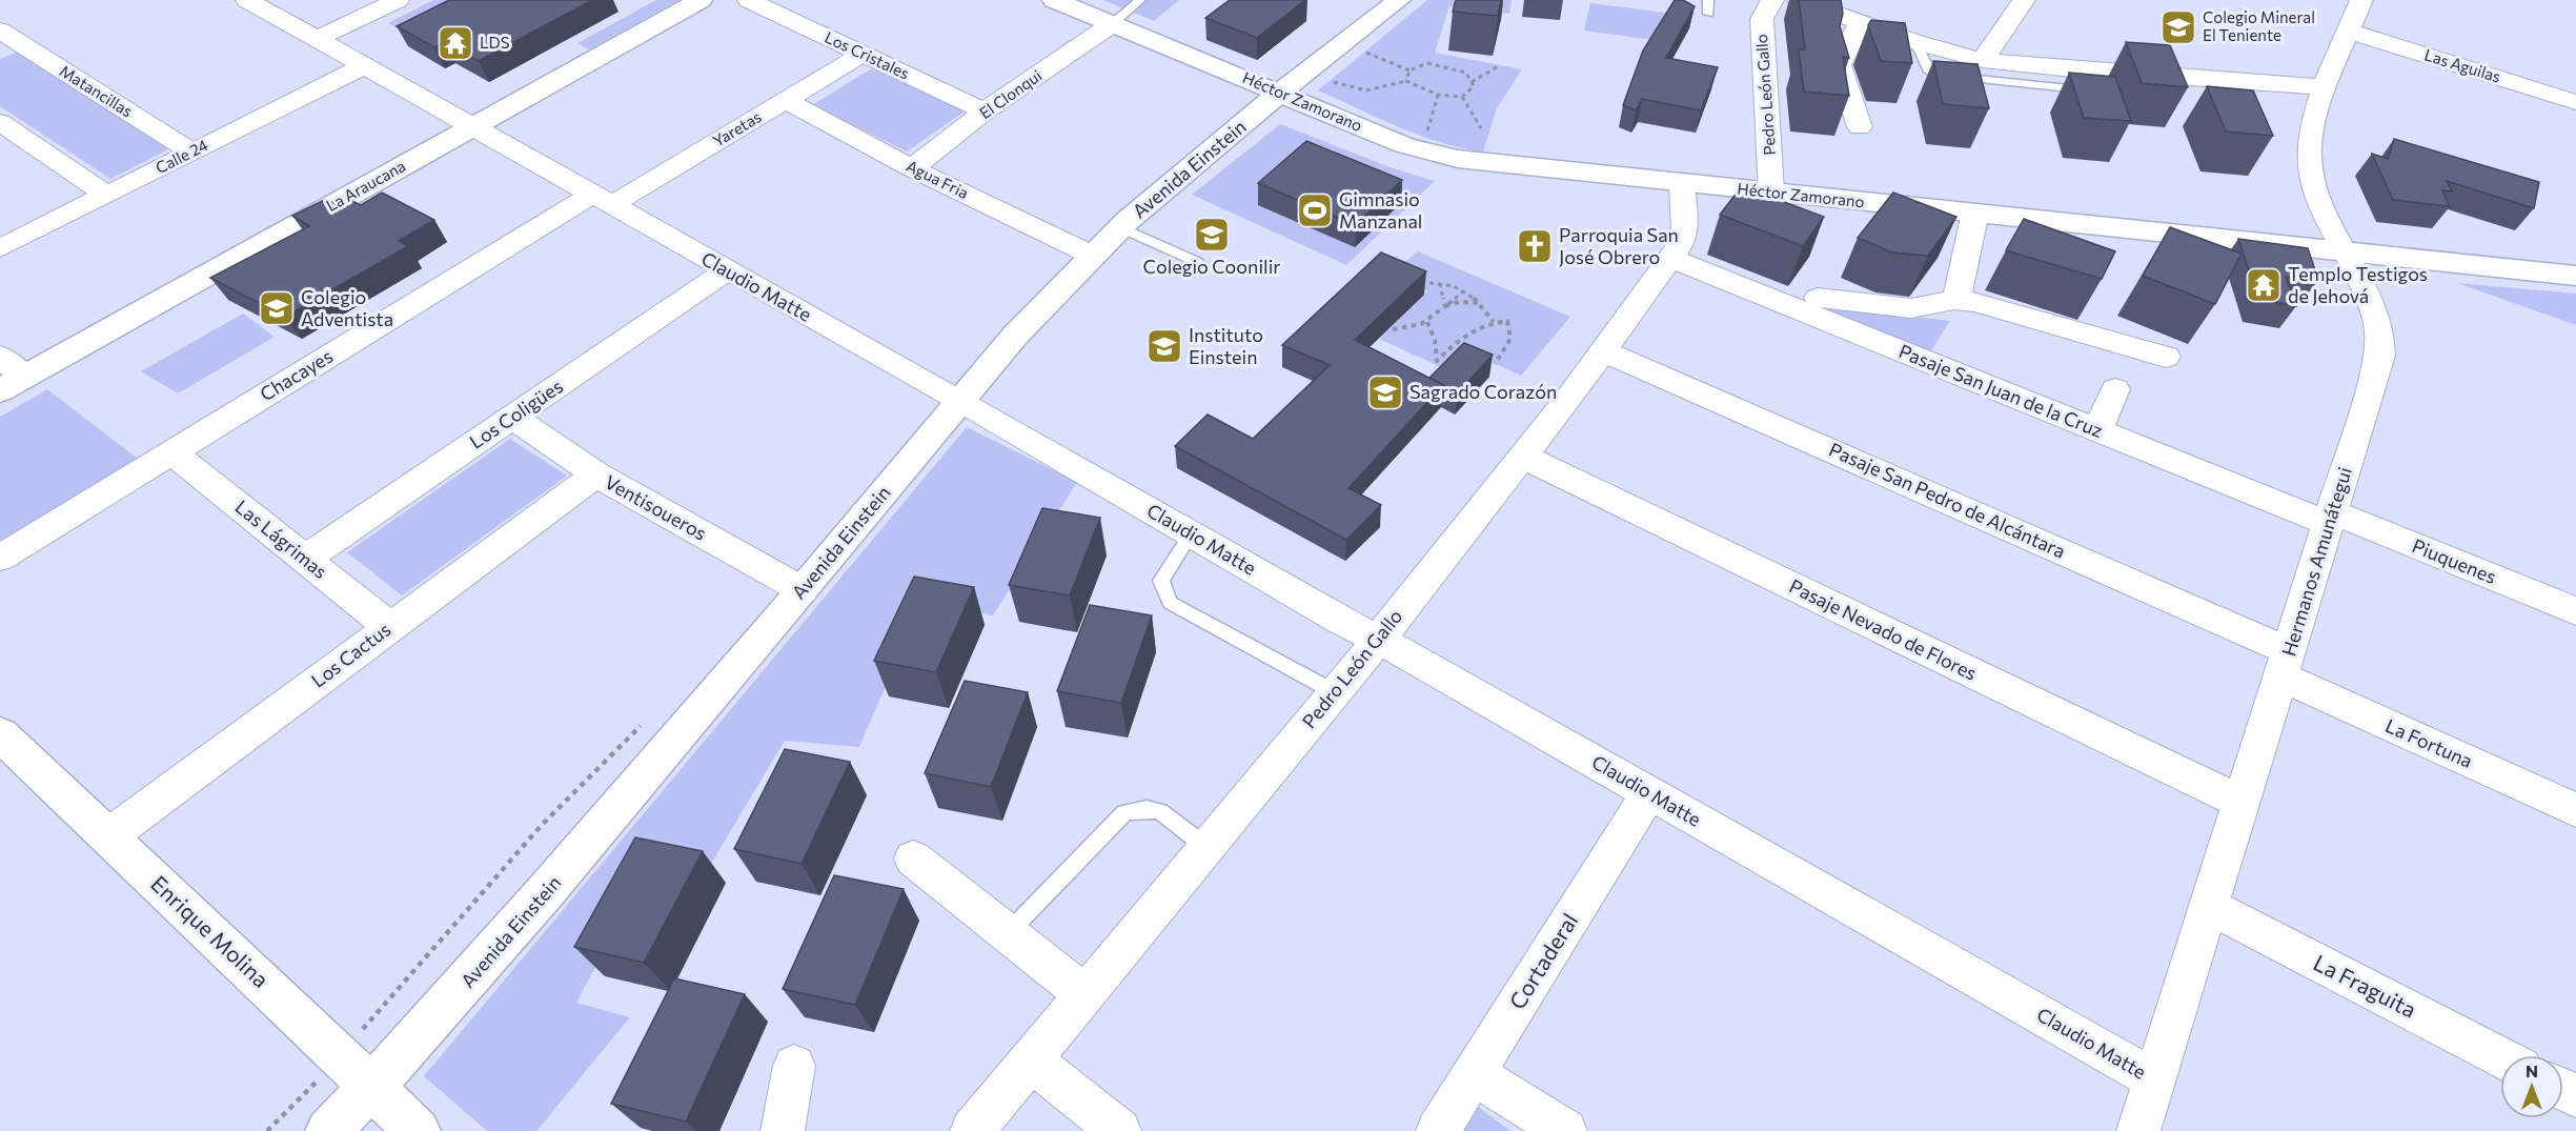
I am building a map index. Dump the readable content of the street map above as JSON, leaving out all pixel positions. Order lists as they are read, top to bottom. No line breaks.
{"streets":{"street":["Los Cristales","Las Aguilas","Matancillas","El Clonqui","Pedro León Gallo","Héctor Zamorano","Yaretas","Calle 24","Avenida Einstein","Agua Fria","La Araucana","Claudio Matte","Chacayes","Pasaje San Juan de la Cruz","Los Coligües","Pasaje San Pedro de Alcántara","Ventisoueros","Las Lágrimas","Hermanos Amunátegui","Piuquenes","Pasaje Nevado de Flores","Los Cactus","La Fortuna","Enrique Molina","Cortaderal","La Fraguita"]},"crossings":[["Los Cristales","El Clonqui"],["Los Cristales","Yaretas"],["Las Aguilas","Hermanos Amunátegui"],["Matancillas","Calle 24"],["El Clonqui","Héctor Zamorano"],["El Clonqui","Agua Fria"],["Pedro León Gallo","Héctor Zamorano"],["Pedro León Gallo","Claudio Matte"],["Pedro León Gallo","Pasaje San Juan de la Cruz"],["Pedro León Gallo","Pasaje San Pedro de Alcántara"],["Pedro León Gallo","Pasaje Nevado de Flores"],["Héctor Zamorano","Avenida Einstein"],["Héctor Zamorano","Hermanos Amunátegui"],["Yaretas","Agua Fria"],["Yaretas","Claudio Matte"],["Yaretas","Chacayes"],["Calle 24","Claudio Matte"],["Avenida Einstein","Agua Fria"],["Avenida Einstein","Claudio Matte"],["Avenida Einstein","Ventisoueros"],["Avenida Einstein","Enrique Molina"],["La Araucana","Claudio Matte"],["Claudio Matte","Chacayes"],["Claudio Matte","Los Coligües"],["Claudio Matte","Hermanos Amunátegui"],["Claudio Matte","Cortaderal"],["Chacayes","Las Lágrimas"],["Pasaje San Juan de la Cruz","Hermanos Amunátegui"],["Pasaje San Juan de la Cruz","Piuquenes"],["Los Coligües","Ventisoueros"],["Los Coligües","Las Lágrimas"],["Pasaje San Pedro de Alcántara","Hermanos Amunátegui"],["Pasaje San Pedro de Alcántara","La Fortuna"],["Ventisoueros","Los Cactus"],["Las Lágrimas","Los Cactus"],["Hermanos Amunátegui","Piuquenes"],["Hermanos Amunátegui","Pasaje Nevado de Flores"],["Hermanos Amunátegui","La Fortuna"],["Hermanos Amunátegui","La Fraguita"],["Los Cactus","Enrique Molina"]],"places":{"school or university":["Colegio Mineral El Teniente","Colegio Coonilir","Colegio Adventista","Instituto Einstein","Sagrado Corazón"],"temple":["LDS","Templo Testigos de Jehová"],"sports":["Gimnasio Manzanal"],"church":["Parroquia San José Obrero"]},"north":"top"}
